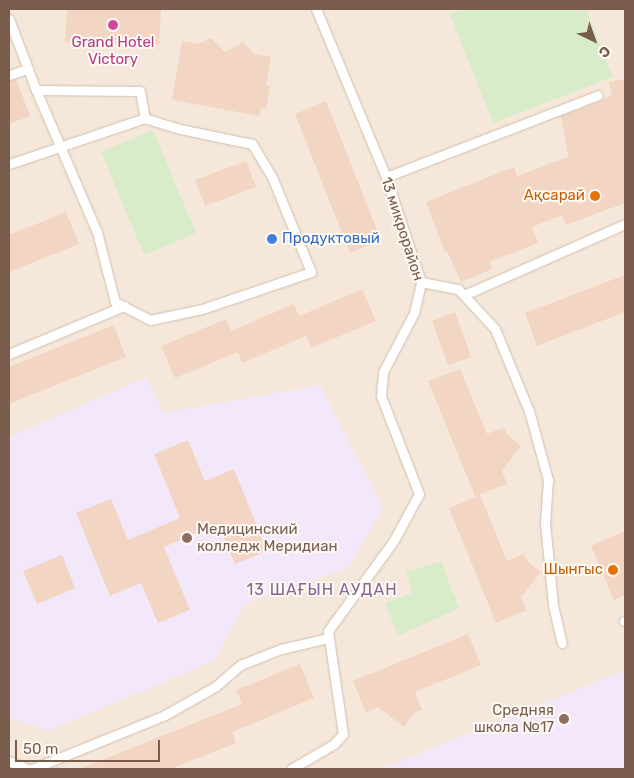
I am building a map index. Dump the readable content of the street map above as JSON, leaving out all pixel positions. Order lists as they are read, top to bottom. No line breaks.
{"streets":{"lane":["13 микрорайон"]},"districts":["13 ШАҒЫН АУДАН"],"places":["Grand Hotel Victory","Ақсарай","Продуктовый","Медицинский колледж Меридиан","Шынгыс","Средняя школа №17"],"scale_bar":"50 m","north":"bottom right"}
